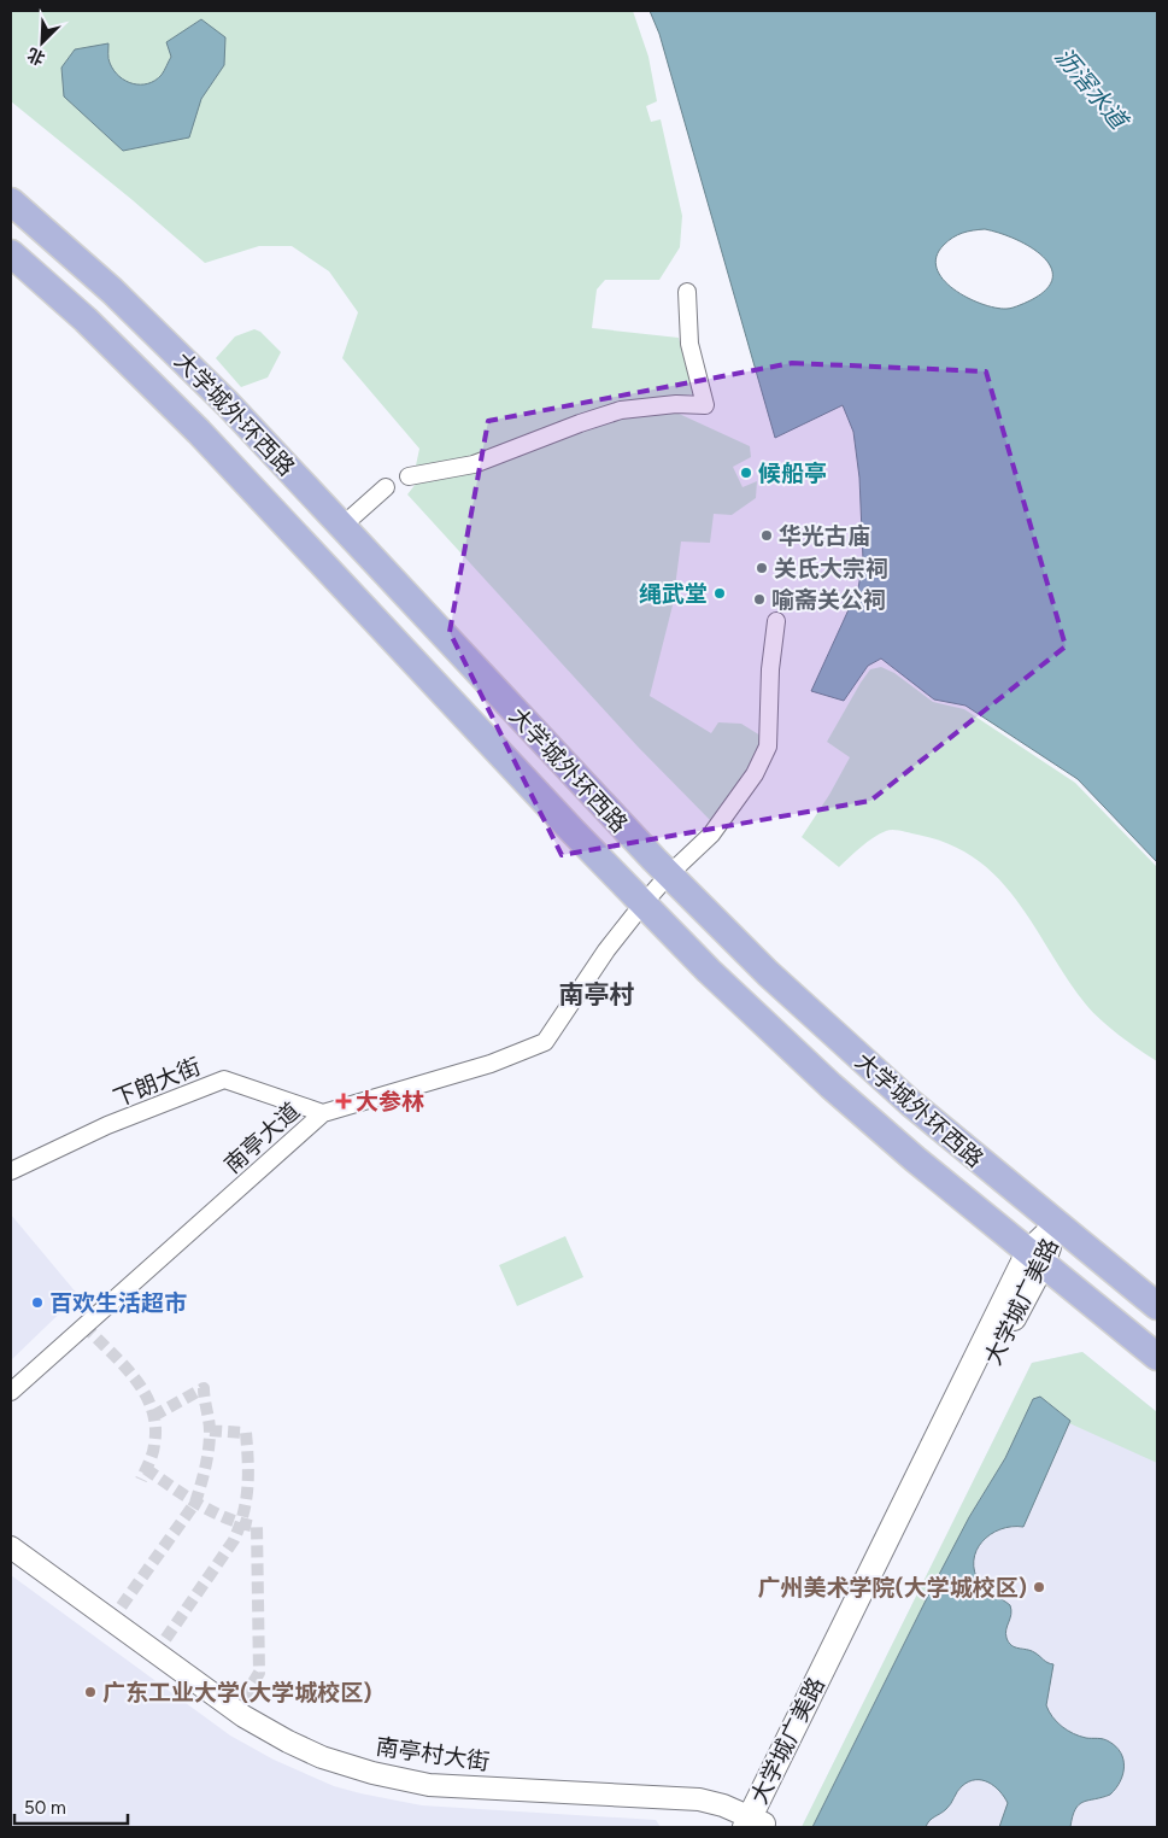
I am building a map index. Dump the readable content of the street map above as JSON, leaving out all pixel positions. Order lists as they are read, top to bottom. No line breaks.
{"streets":{"main road":["大学城外环西路","大学城广美路"],"street":["下朗大街","南亭大道","南亭村大街"]},"crossings":[["大学城外环西路","南亭大道"],["大学城外环西路","大学城广美路"],["下朗大街","南亭大道"],["大学城广美路","南亭村大街"]],"districts":["南亭村"],"water":["沥滘水道"],"places":{"other":["候船亭","华光古庙","关氏大宗祠","绳武堂","喻斋关公祠","百欢生活超市","广州美术学院(大学城校区)","广东工业大学(大学城校区)"],"health":["大参林"]},"scale_bar":"50 m","north":"bottom left"}
